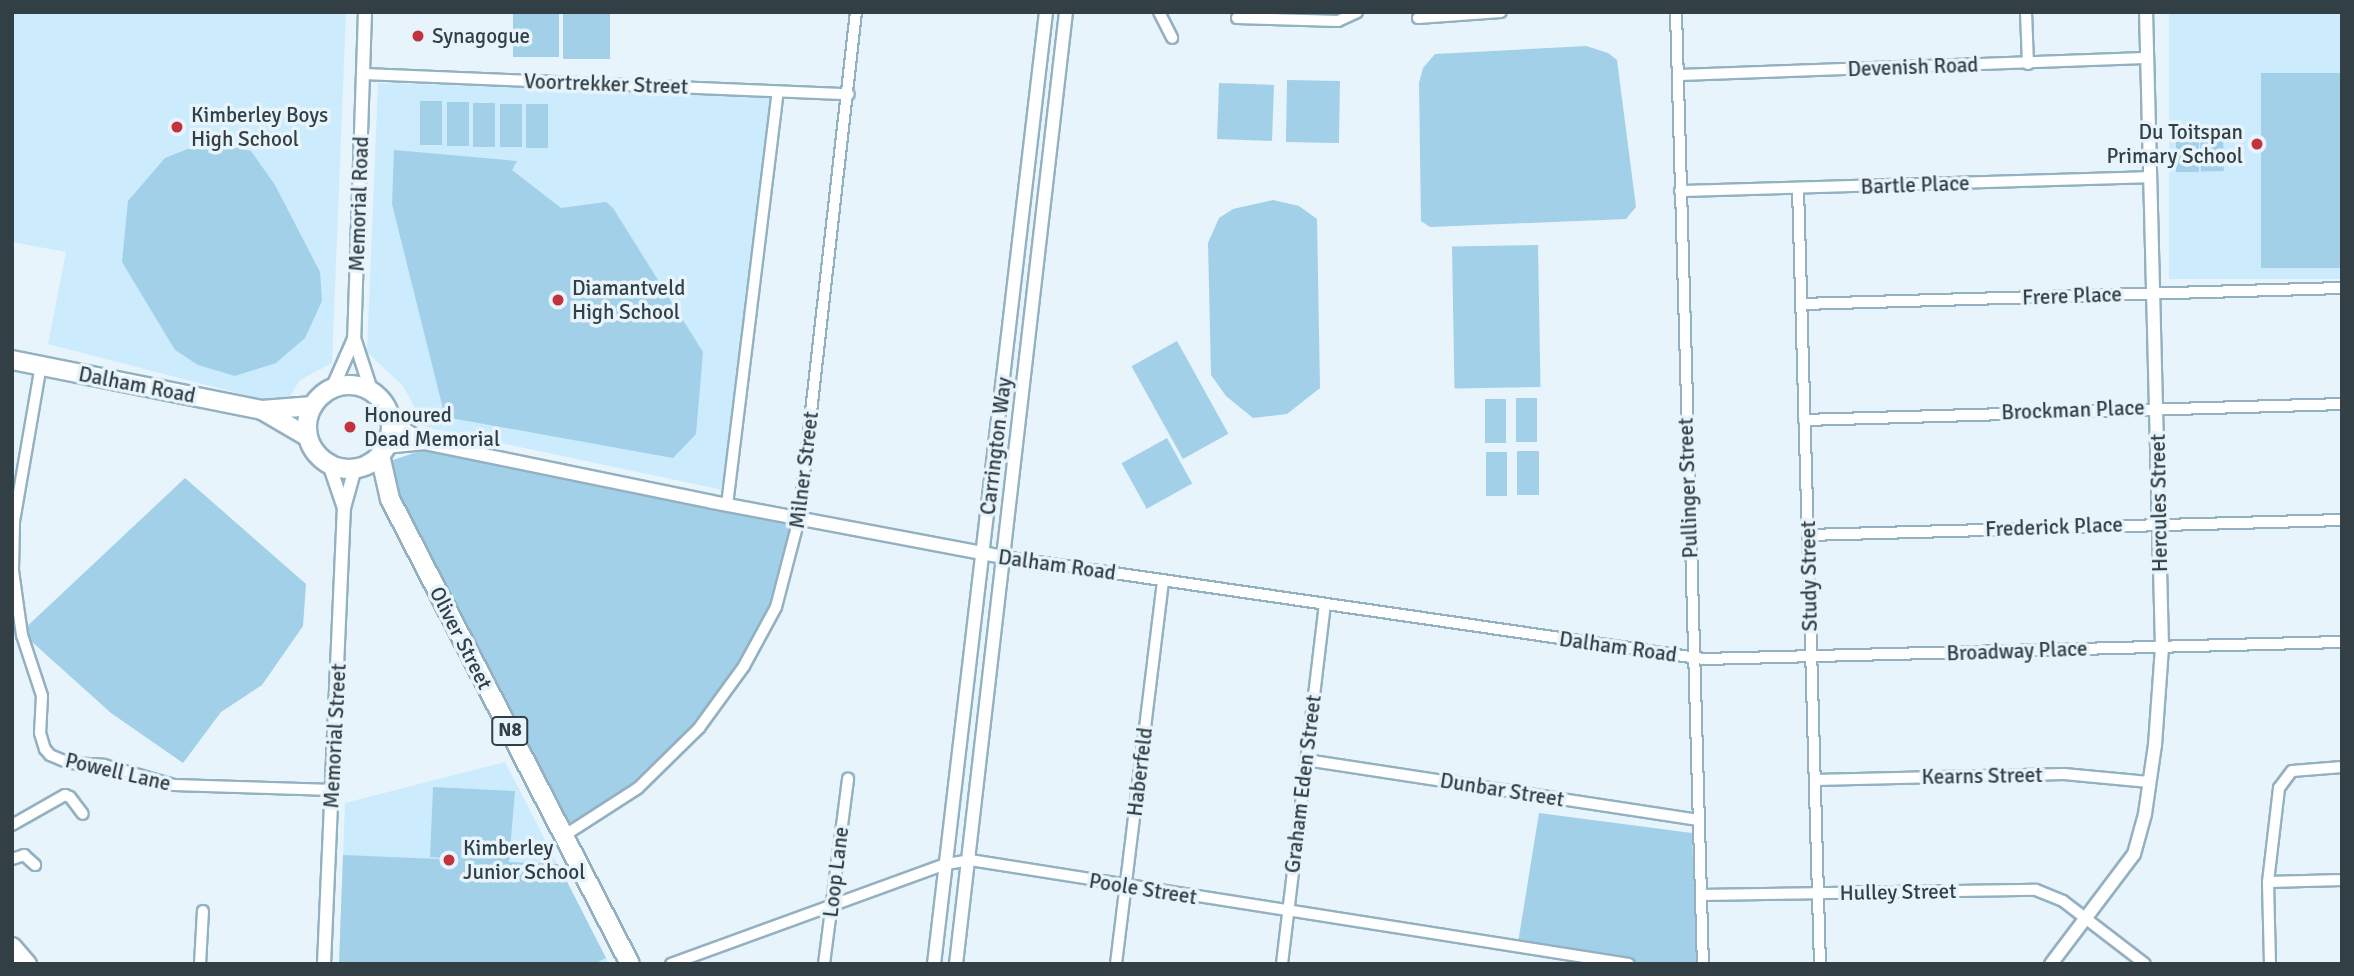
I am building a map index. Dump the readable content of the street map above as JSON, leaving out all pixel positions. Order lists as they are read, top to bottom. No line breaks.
{"streets":{"highway":["Dalham Road","Oliver Street","N8"],"street":["Devenish Road","Voortrekker Street","Bartle Place","Memorial Road","Frere Place","Brockman Place","Carrington Way","Milner Street","Pullinger Street","Hercules Street","Frederick Place","Study Street","Broadway Place","Memorial Street","Powell Lane","Haberfeld","Kearns Street","Graham Eden Street","Dunbar Street","Loop Lane","Poole Street","Hulley Street"]},"crossings":[["Devenish Road","Pullinger Street"],["Devenish Road","Hercules Street"],["Voortrekker Street","Memorial Road"],["Voortrekker Street","Milner Street"],["Bartle Place","Pullinger Street"],["Bartle Place","Hercules Street"],["Bartle Place","Study Street"],["Memorial Road","Dalham Road"],["Memorial Road","Oliver Street"],["Memorial Road","N8"],["Memorial Road","Memorial Street"],["Frere Place","Hercules Street"],["Frere Place","Study Street"],["Dalham Road","Carrington Way"],["Dalham Road","Milner Street"],["Dalham Road","Pullinger Street"],["Dalham Road","Oliver Street"],["Dalham Road","Broadway Place"],["Dalham Road","N8"],["Dalham Road","Memorial Street"],["Dalham Road","Powell Lane"],["Dalham Road","Haberfeld"],["Dalham Road","Graham Eden Street"],["Brockman Place","Hercules Street"],["Brockman Place","Study Street"],["Carrington Way","Poole Street"],["Milner Street","Oliver Street"],["Pullinger Street","Broadway Place"],["Pullinger Street","Dunbar Street"],["Pullinger Street","Hulley Street"],["Hercules Street","Frederick Place"],["Hercules Street","Broadway Place"],["Hercules Street","Kearns Street"],["Hercules Street","Hulley Street"],["Frederick Place","Study Street"],["Study Street","Broadway Place"],["Study Street","Kearns Street"],["Study Street","Hulley Street"],["Oliver Street","N8"],["Oliver Street","Memorial Street"],["N8","Memorial Street"],["Memorial Street","Powell Lane"],["Haberfeld","Poole Street"],["Graham Eden Street","Dunbar Street"],["Graham Eden Street","Poole Street"],["Loop Lane","Poole Street"]],"places":["Synagogue","Kimberley Boys High School","Du Toitspan Primary School","Diamantveld High School","Honoured Dead Memorial","Kimberley Junior School"]}
